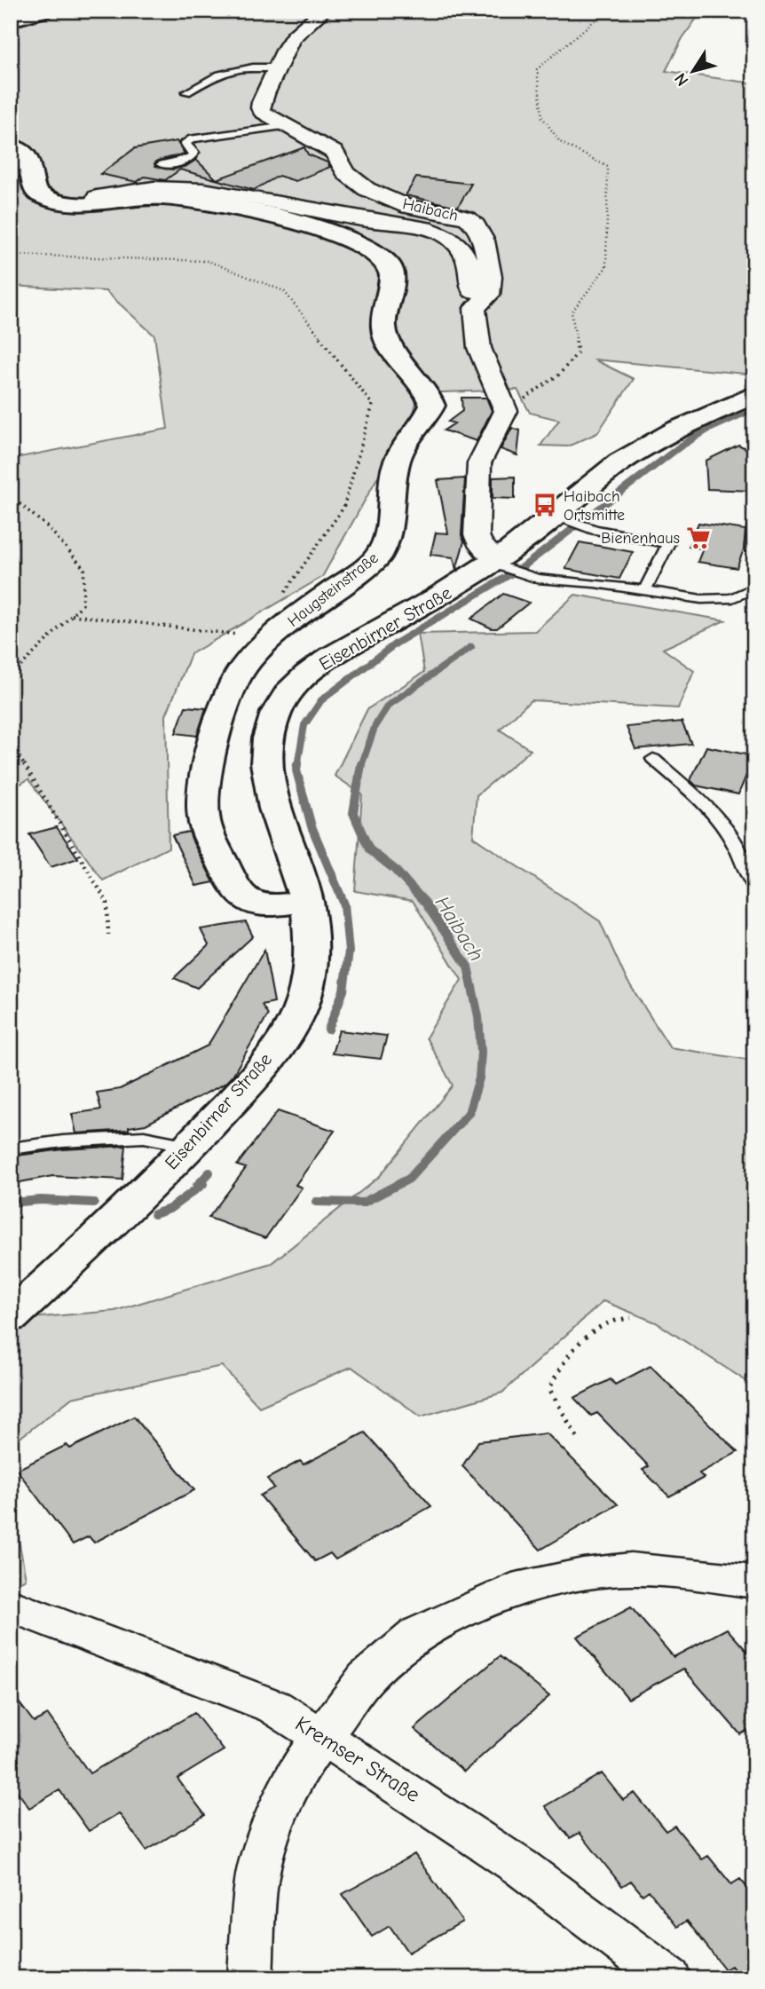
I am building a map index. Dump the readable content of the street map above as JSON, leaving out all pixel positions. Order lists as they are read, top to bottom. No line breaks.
{"streets":{"main road":["Haugsteinstraße","Eisenbirner Straße"],"street":["Haibach","Kremser Straße"]},"crossings":[["Haugsteinstraße","Eisenbirner Straße"]],"water":["Haibach"],"places":{"bus stop":["Haibach Ortsmitte"],"supermarket":["Bienenhaus"]},"north":"bottom left"}
